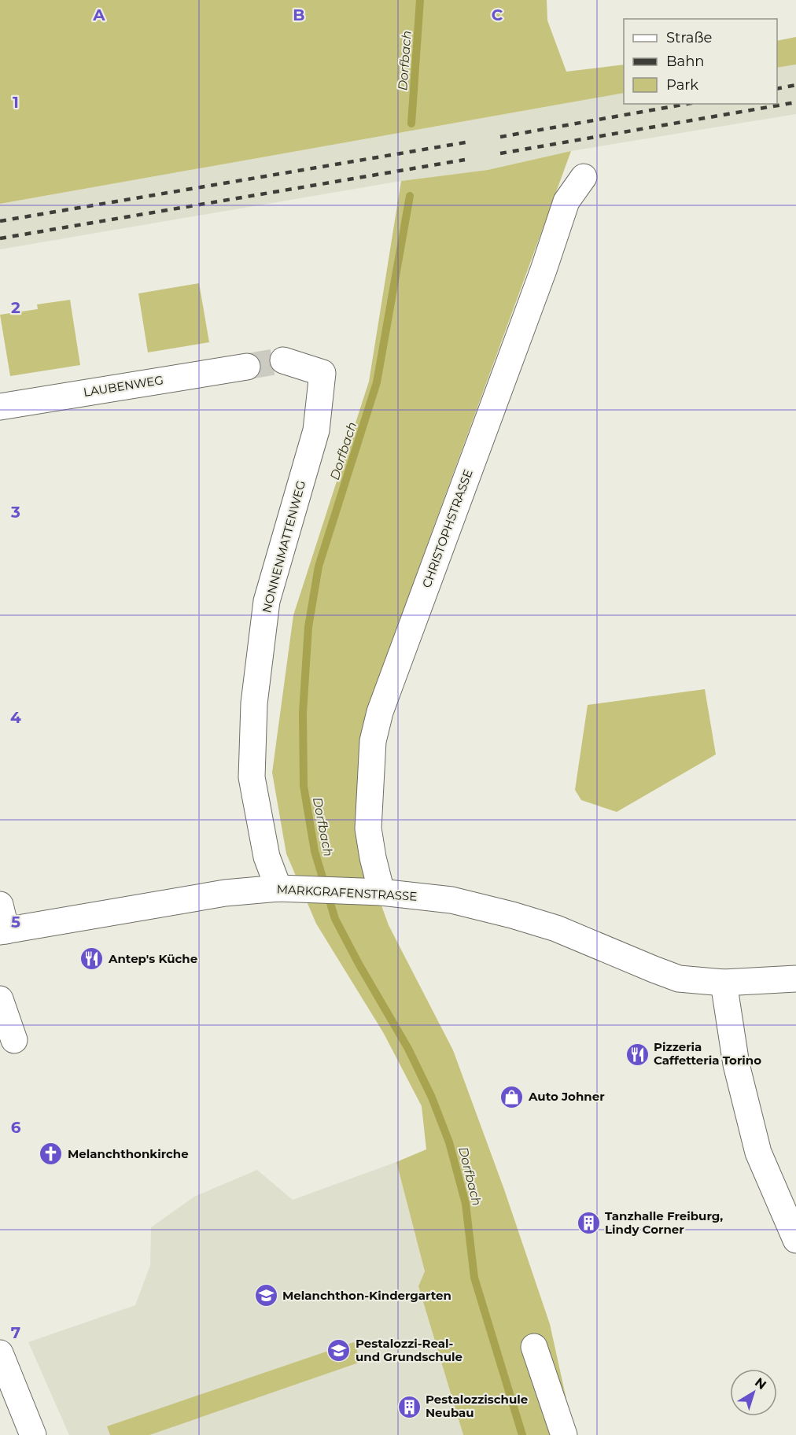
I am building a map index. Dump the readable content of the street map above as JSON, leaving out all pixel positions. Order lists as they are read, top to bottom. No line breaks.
{"streets":{"street":["LAUBENWEG","CHRISTOPHSTRASSE","NONNENMATTENWEG","MARKGRAFENSTRASSE"]},"crossings":[["CHRISTOPHSTRASSE","MARKGRAFENSTRASSE"],["NONNENMATTENWEG","MARKGRAFENSTRASSE"]],"water":["Dorfbach"],"places":{"restaurant":["Antep's Küche","Pizzeria Caffetteria Torino"],"shop":["Auto Johner"],"church":["Melanchthonkirche"],"building":["Tanzhalle Freiburg, Lindy Corner","Pestalozzischule Neubau"],"school or university":["Melanchthon-Kindergarten","Pestalozzi-Real- und Grundschule"]},"legend":["Straße","Bahn","Park"],"north":"top right","grid":{"columns":["A","B","C"],"rows":["1","2","3","4","5","6","7"]}}
